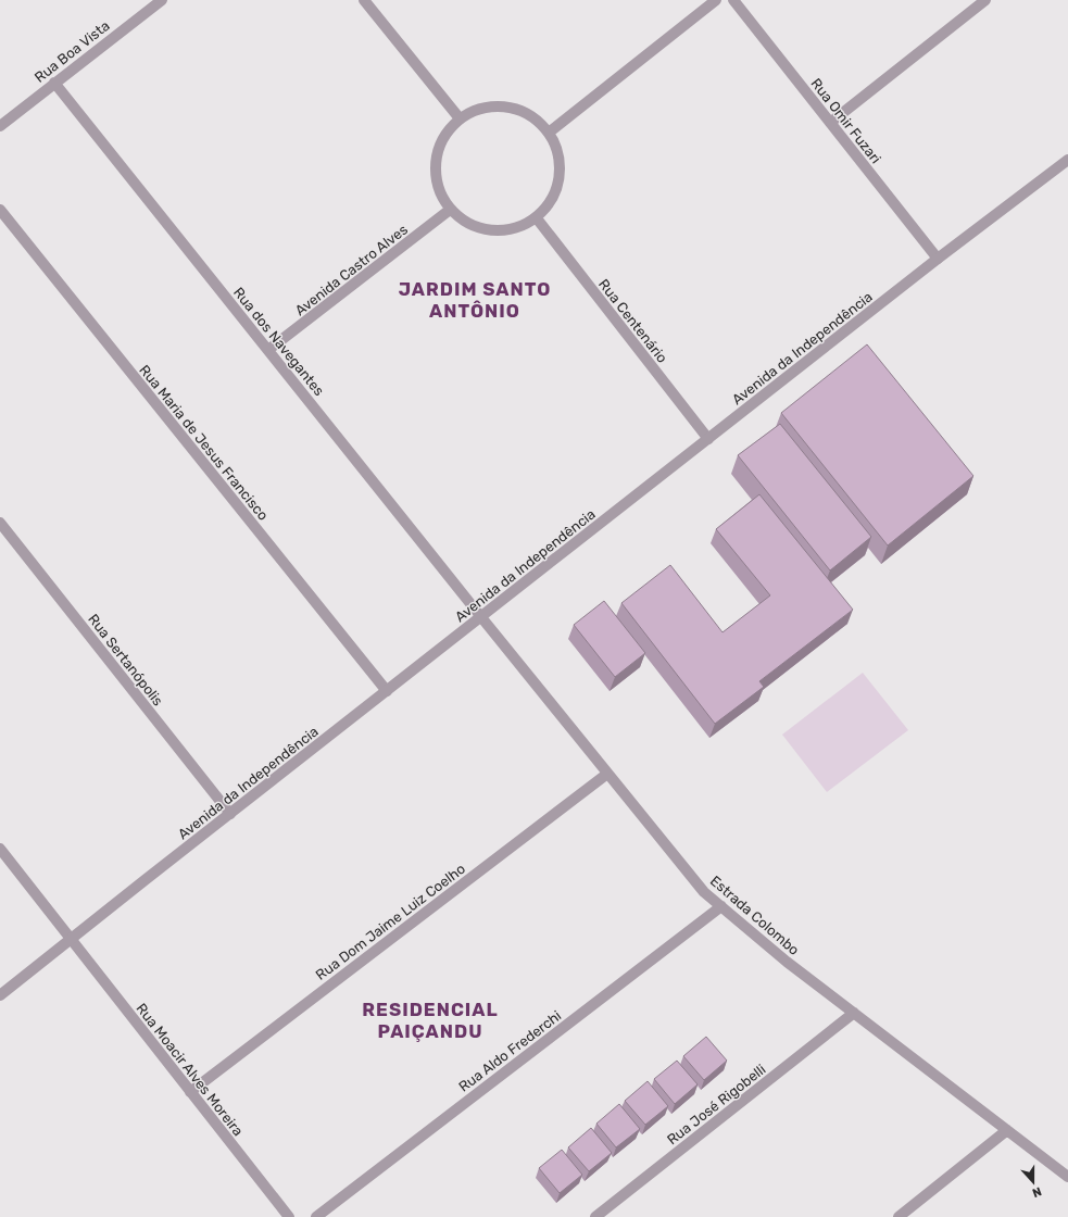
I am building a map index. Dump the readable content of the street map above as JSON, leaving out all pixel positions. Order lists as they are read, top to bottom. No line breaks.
{"streets":{"street":["Rua Boa Vista","Rua Omir Fuzari","Avenida Castro Alves","Rua Centenário","Rua dos Navegantes","Avenida da Independência","Rua Maria de Jesus Francisco","Rua Sertanópolis","Estrada Colombo","Rua Dom Jaime Luiz Coelho","Rua Aldo Frederchi","Rua Moacir Alves Moreira","Rua José Rigobelli"]},"crossings":[["Rua Boa Vista","Rua dos Navegantes"],["Rua Omir Fuzari","Avenida da Independência"],["Avenida Castro Alves","Rua Centenário"],["Avenida Castro Alves","Rua dos Navegantes"],["Rua Centenário","Avenida da Independência"],["Rua dos Navegantes","Avenida da Independência"],["Rua dos Navegantes","Estrada Colombo"],["Avenida da Independência","Rua Maria de Jesus Francisco"],["Avenida da Independência","Rua Sertanópolis"],["Avenida da Independência","Estrada Colombo"],["Avenida da Independência","Rua Moacir Alves Moreira"],["Estrada Colombo","Rua Dom Jaime Luiz Coelho"],["Estrada Colombo","Rua Aldo Frederchi"],["Estrada Colombo","Rua José Rigobelli"],["Rua Dom Jaime Luiz Coelho","Rua Moacir Alves Moreira"]],"districts":["JARDIM SANTO ANTÔNIO","RESIDENCIAL PAIÇANDU"],"north":"bottom"}
